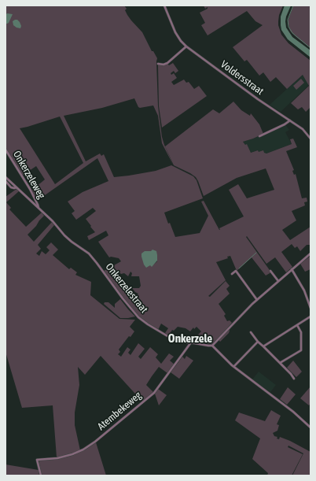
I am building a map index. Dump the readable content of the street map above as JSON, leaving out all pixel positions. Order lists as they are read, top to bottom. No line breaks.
{"streets":{"street":["Voldersstraat","Onkerzeleweg","Onkerzelestraat","Atembekeweg"]},"crossings":[["Onkerzeleweg","Onkerzelestraat"],["Onkerzelestraat","Atembekeweg"]],"districts":["Onkerzele"]}
